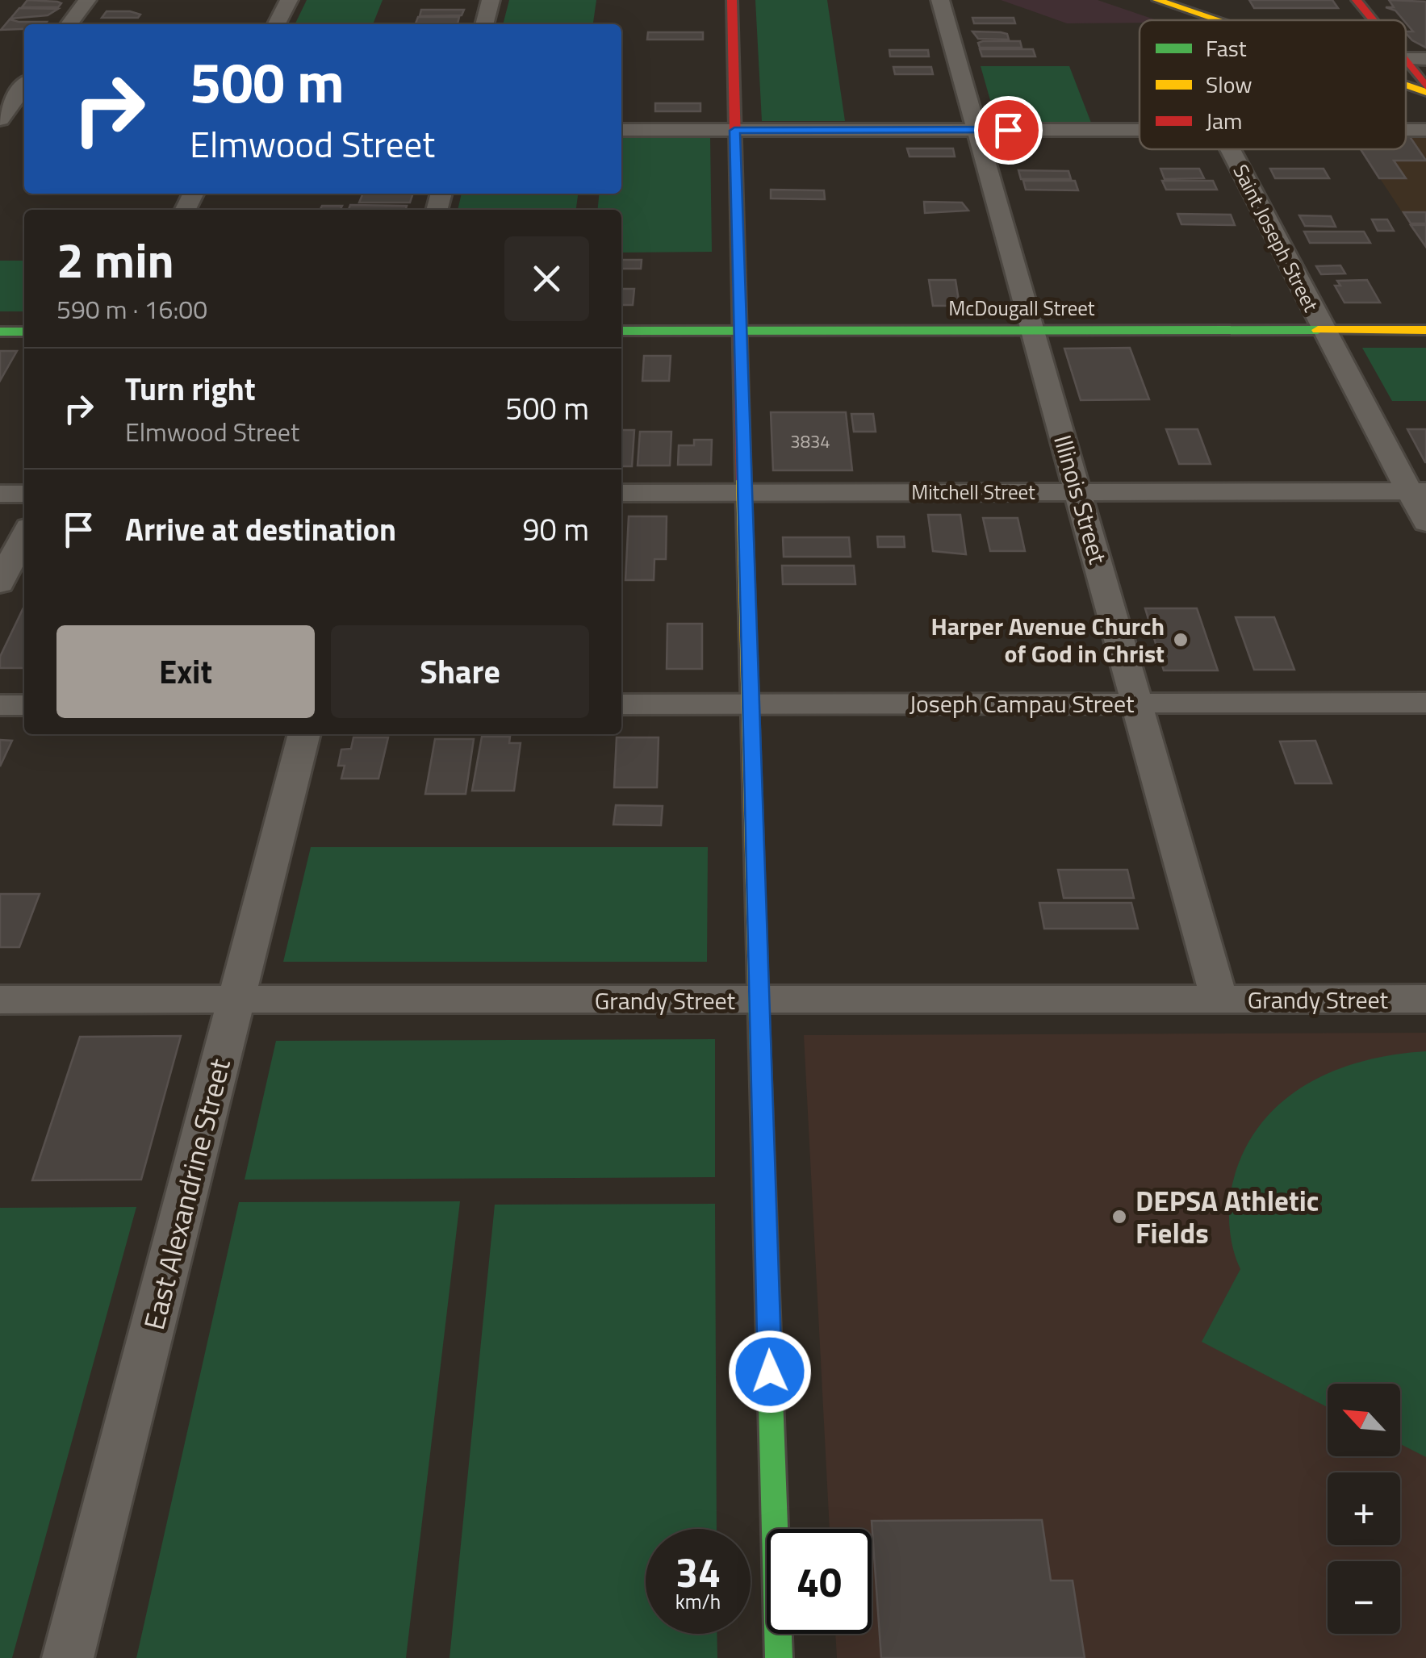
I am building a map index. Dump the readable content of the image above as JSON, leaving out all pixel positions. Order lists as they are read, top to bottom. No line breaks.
{"streets":{"street":["Saint Joseph Street","McDougall Street","Mitchell Street","Illinois Street","Joseph Campau Street","Grandy Street","East Alexandrine Street"]},"crossings":[["Saint Joseph Street","McDougall Street"],["Saint Joseph Street","Mitchell Street"],["McDougall Street","Illinois Street"],["Mitchell Street","Illinois Street"],["Illinois Street","Joseph Campau Street"],["Illinois Street","Grandy Street"],["Grandy Street","East Alexandrine Street"]],"places":["Harper Avenue Church of God in Christ","DEPSA Athletic Fields"],"house_numbers":["3834"],"legend":["Fast","Slow","Jam"],"north":"top left","page":{"turn":["500 m","Elmwood Street"],"heading":["2 min","590 m · 16:00"],"list":[{"name":"Turn right","note":"Elmwood Street","value":"500 m"},{"name":"Arrive at destination","value":"90 m"}],"buttons":["Exit","Share"],"map_buttons":["+","−"],"speed":"34 km/h","limit":"40"}}
